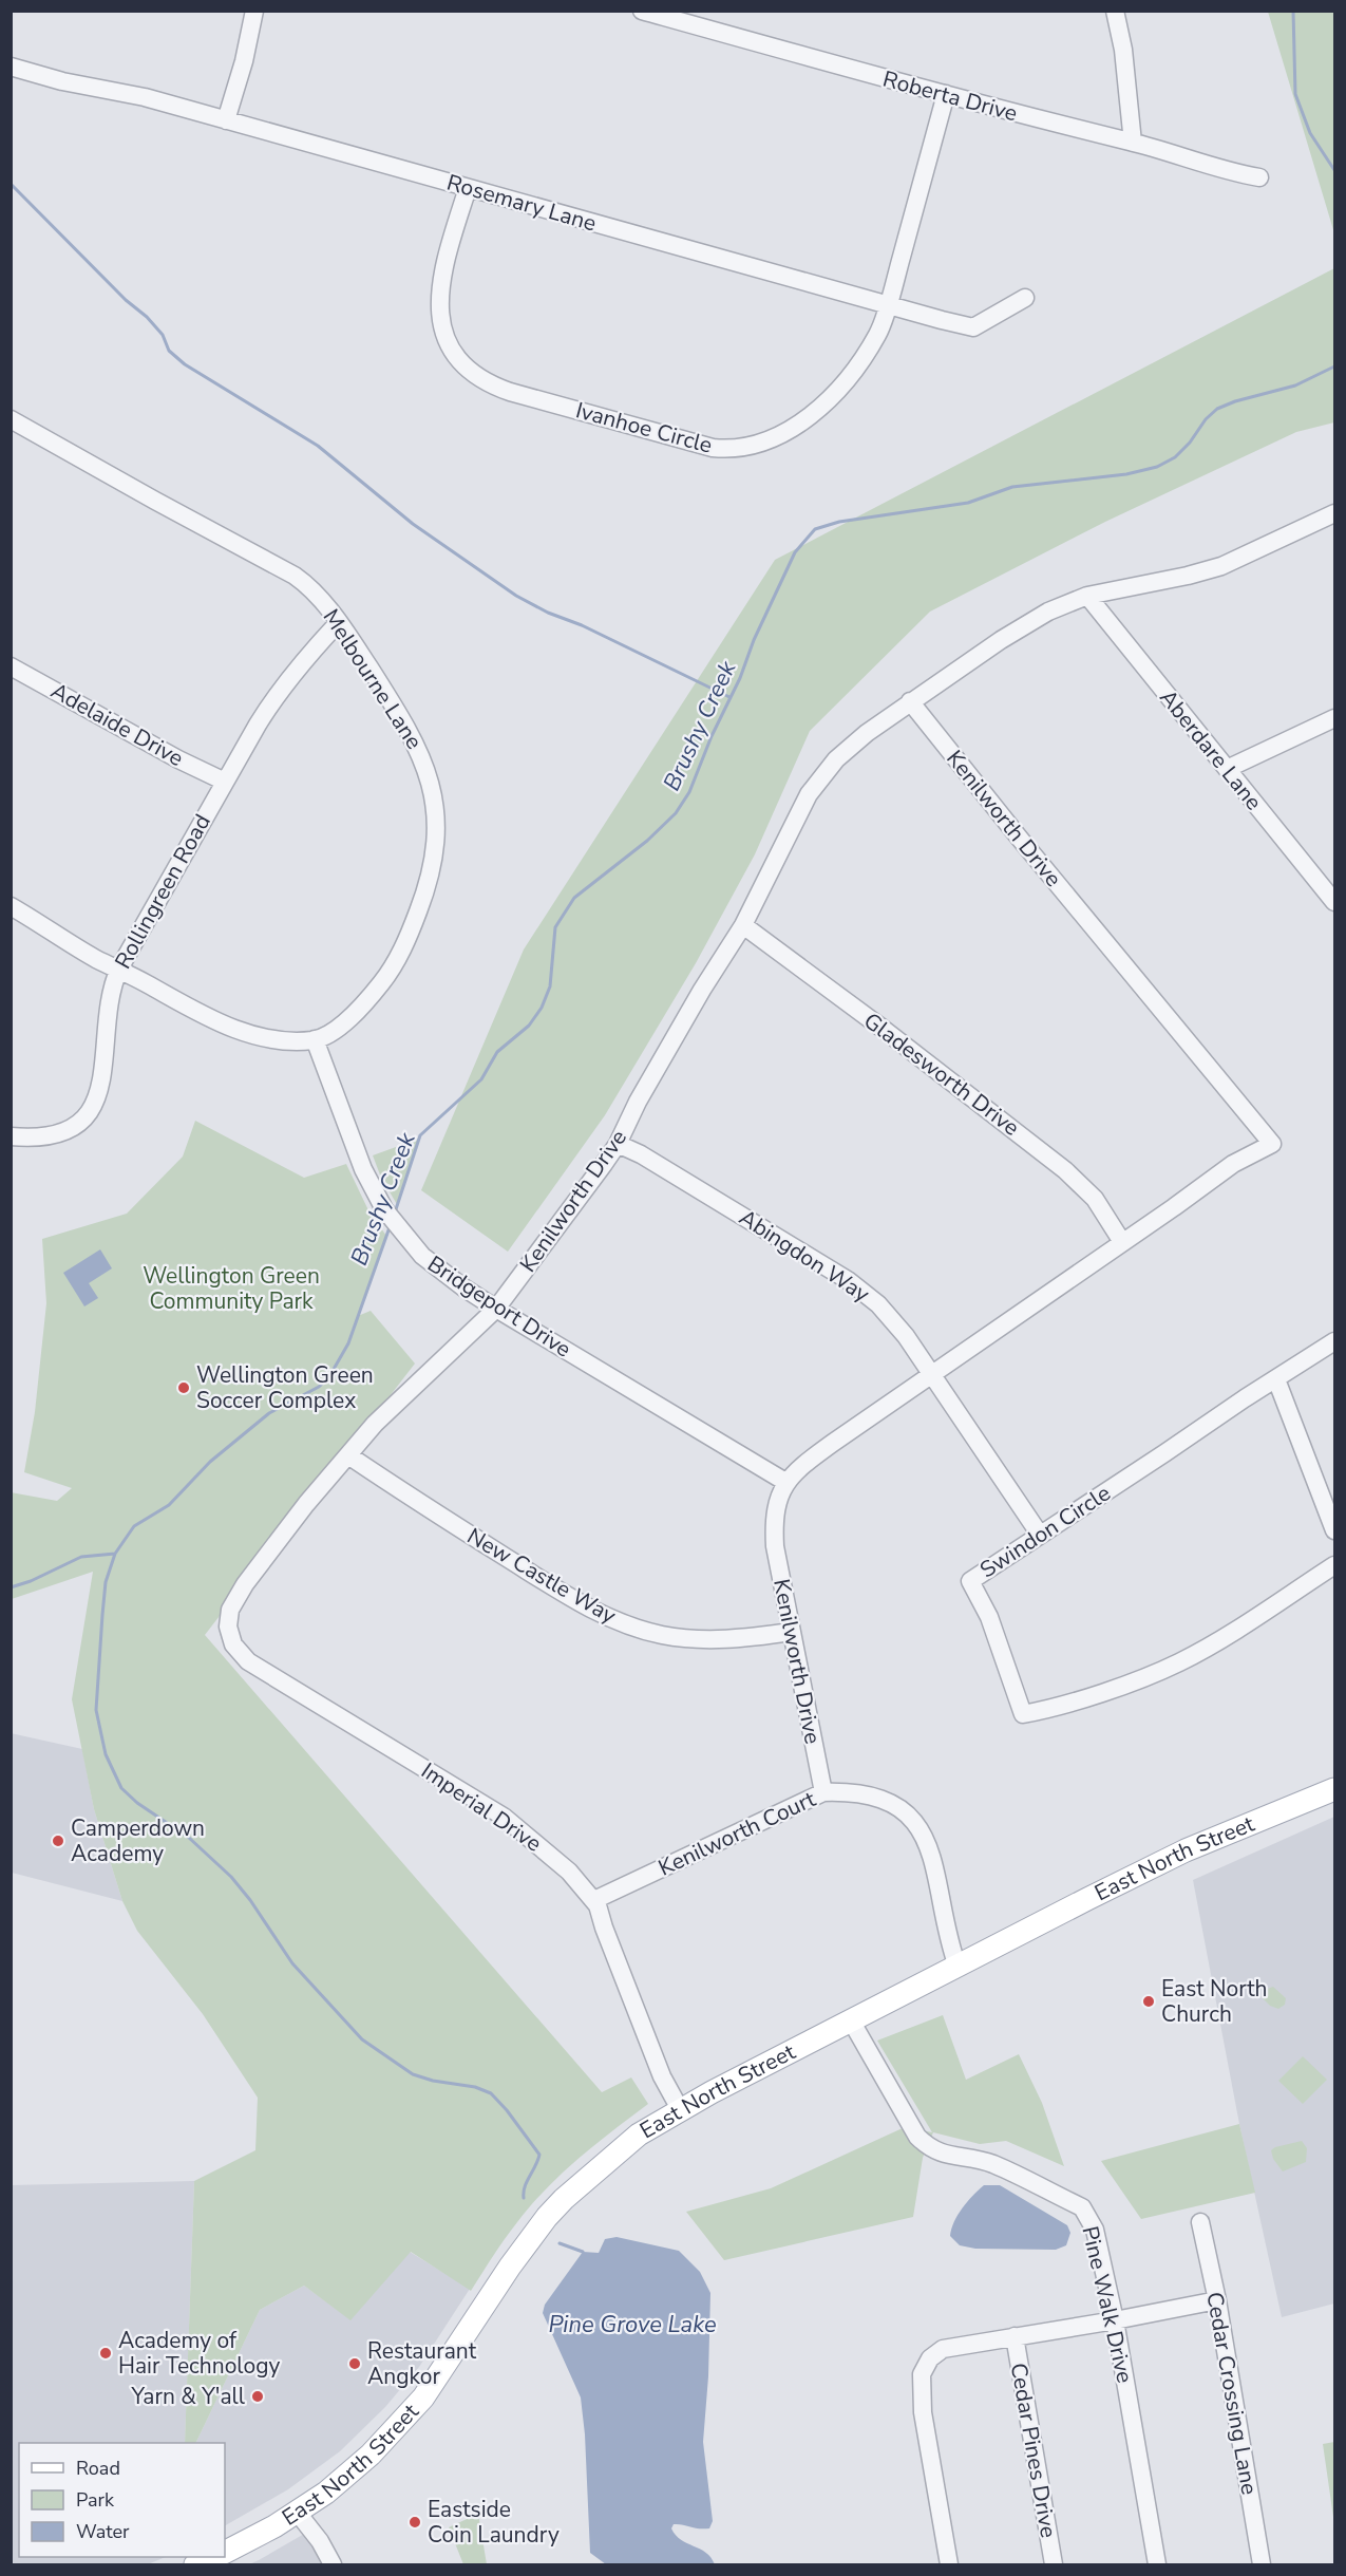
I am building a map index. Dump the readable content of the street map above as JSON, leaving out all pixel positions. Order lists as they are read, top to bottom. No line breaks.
{"streets":{"main road":["East North Street"],"street":["Roberta Drive","Rosemary Lane","Ivanhoe Circle","Melbourne Lane","Adelaide Drive","Aberdare Lane","Kenilworth Drive","Rollingreen Road","Gladesworth Drive","Abingdon Way","Bridgeport Drive","Swindon Circle","New Castle Way","Imperial Drive","Kenilworth Court","Pine Walk Drive","Cedar Crossing Lane","Cedar Pines Drive"]},"crossings":[["Roberta Drive","Ivanhoe Circle"],["Rosemary Lane","Ivanhoe Circle"],["Melbourne Lane","Rollingreen Road"],["Melbourne Lane","Bridgeport Drive"],["Adelaide Drive","Rollingreen Road"],["Kenilworth Drive","Gladesworth Drive"],["Kenilworth Drive","Abingdon Way"],["Kenilworth Drive","Bridgeport Drive"],["Kenilworth Drive","New Castle Way"],["Kenilworth Drive","Imperial Drive"],["Kenilworth Drive","Kenilworth Court"],["Abingdon Way","Swindon Circle"],["Imperial Drive","Kenilworth Court"],["Imperial Drive","East North Street"],["Kenilworth Court","East North Street"],["East North Street","Pine Walk Drive"]],"water":["Brushy Creek","Pine Grove Lake"],"parks":["Wellington Green Community Park"],"places":["Wellington Green Soccer Complex","Camperdown Academy","East North Church","Academy of Hair Technology","Restaurant Angkor","Yarn & Y'all","Eastside Coin Laundry"],"legend":["Road","Park","Water"]}
